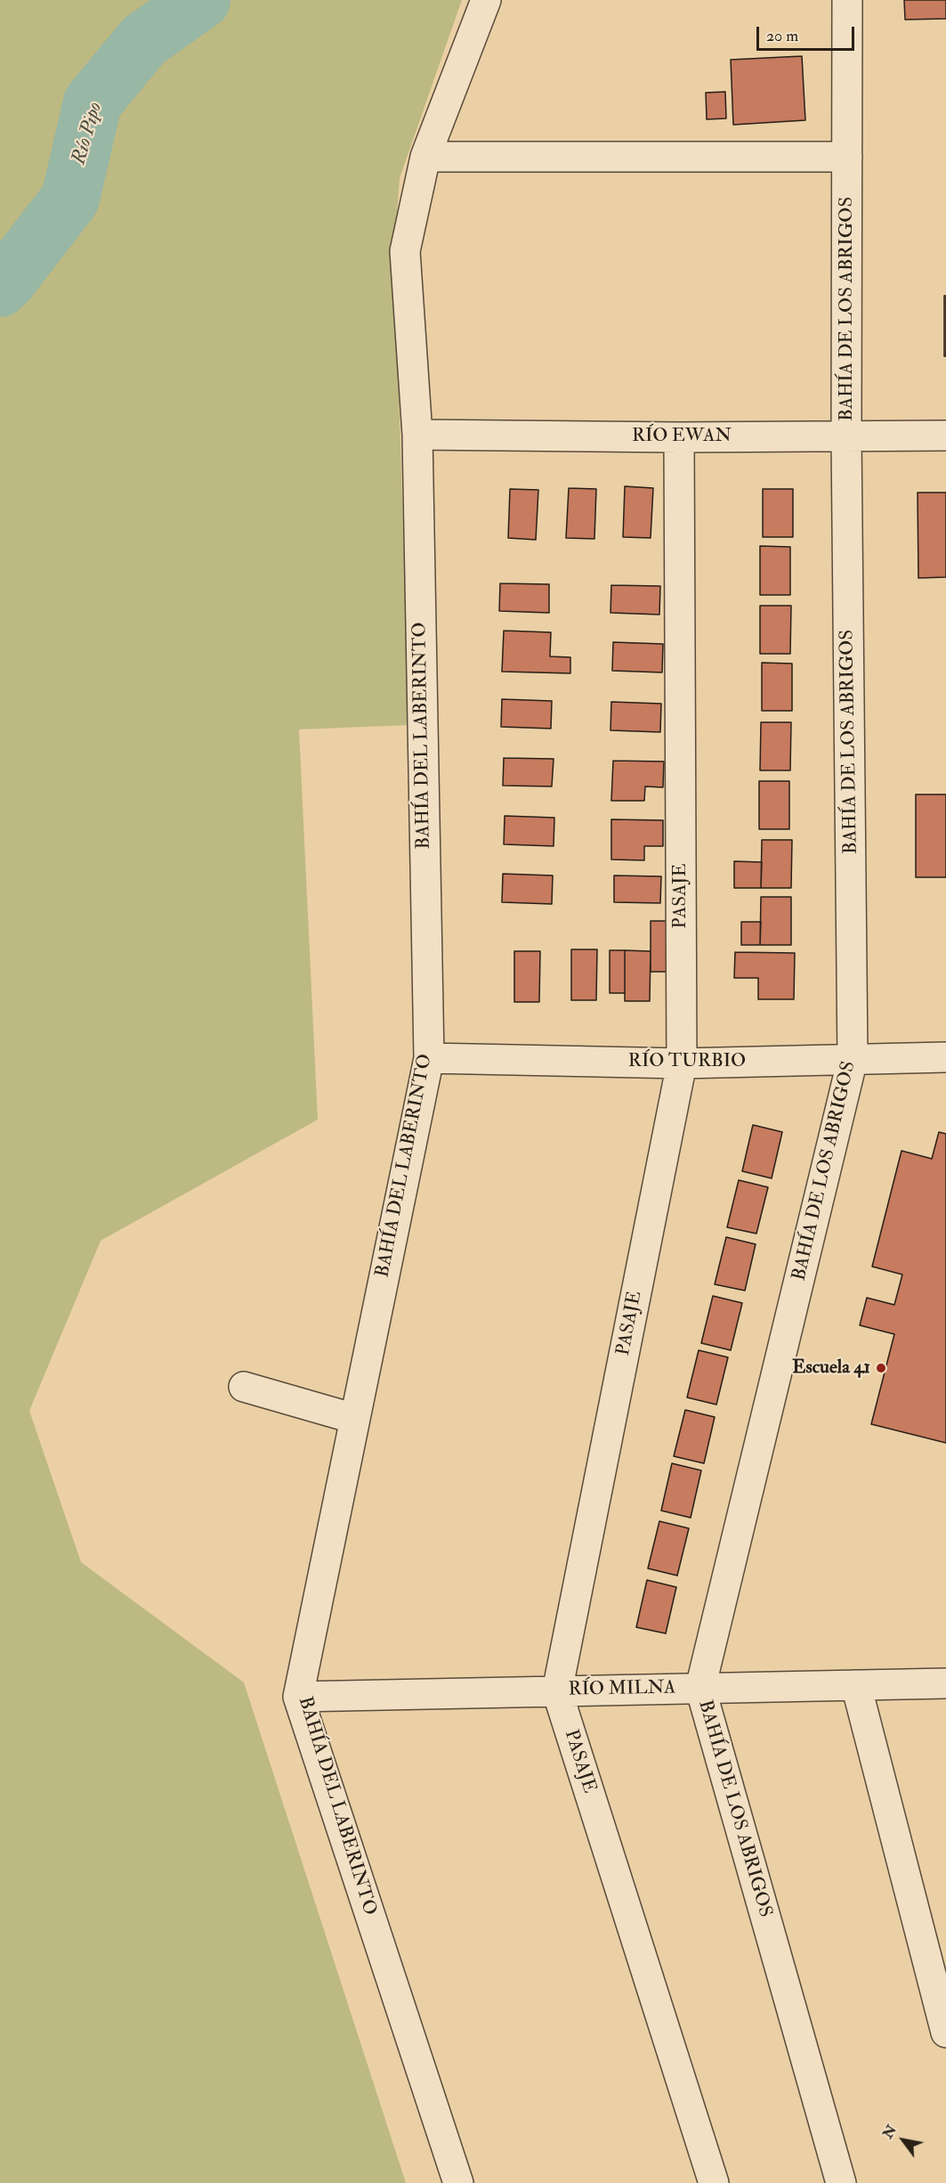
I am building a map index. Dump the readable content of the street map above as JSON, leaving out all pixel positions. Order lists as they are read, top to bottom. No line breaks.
{"streets":{"street":["BAHÍA DE LOS ABRIGOS","RÍO EWAN","BAHÍA DEL LABERINTO","PASAJE","RÍO TURBIO","RÍO MILNA"]},"crossings":[["BAHÍA DE LOS ABRIGOS","RÍO EWAN"],["BAHÍA DE LOS ABRIGOS","RÍO TURBIO"],["BAHÍA DE LOS ABRIGOS","RÍO MILNA"],["RÍO EWAN","BAHÍA DEL LABERINTO"],["RÍO EWAN","PASAJE"],["BAHÍA DEL LABERINTO","RÍO TURBIO"],["BAHÍA DEL LABERINTO","RÍO MILNA"],["PASAJE","RÍO TURBIO"],["PASAJE","RÍO MILNA"]],"water":["Río Pipo"],"places":["Escuela 41"],"scale_bar":"20 m","north":"top left"}
